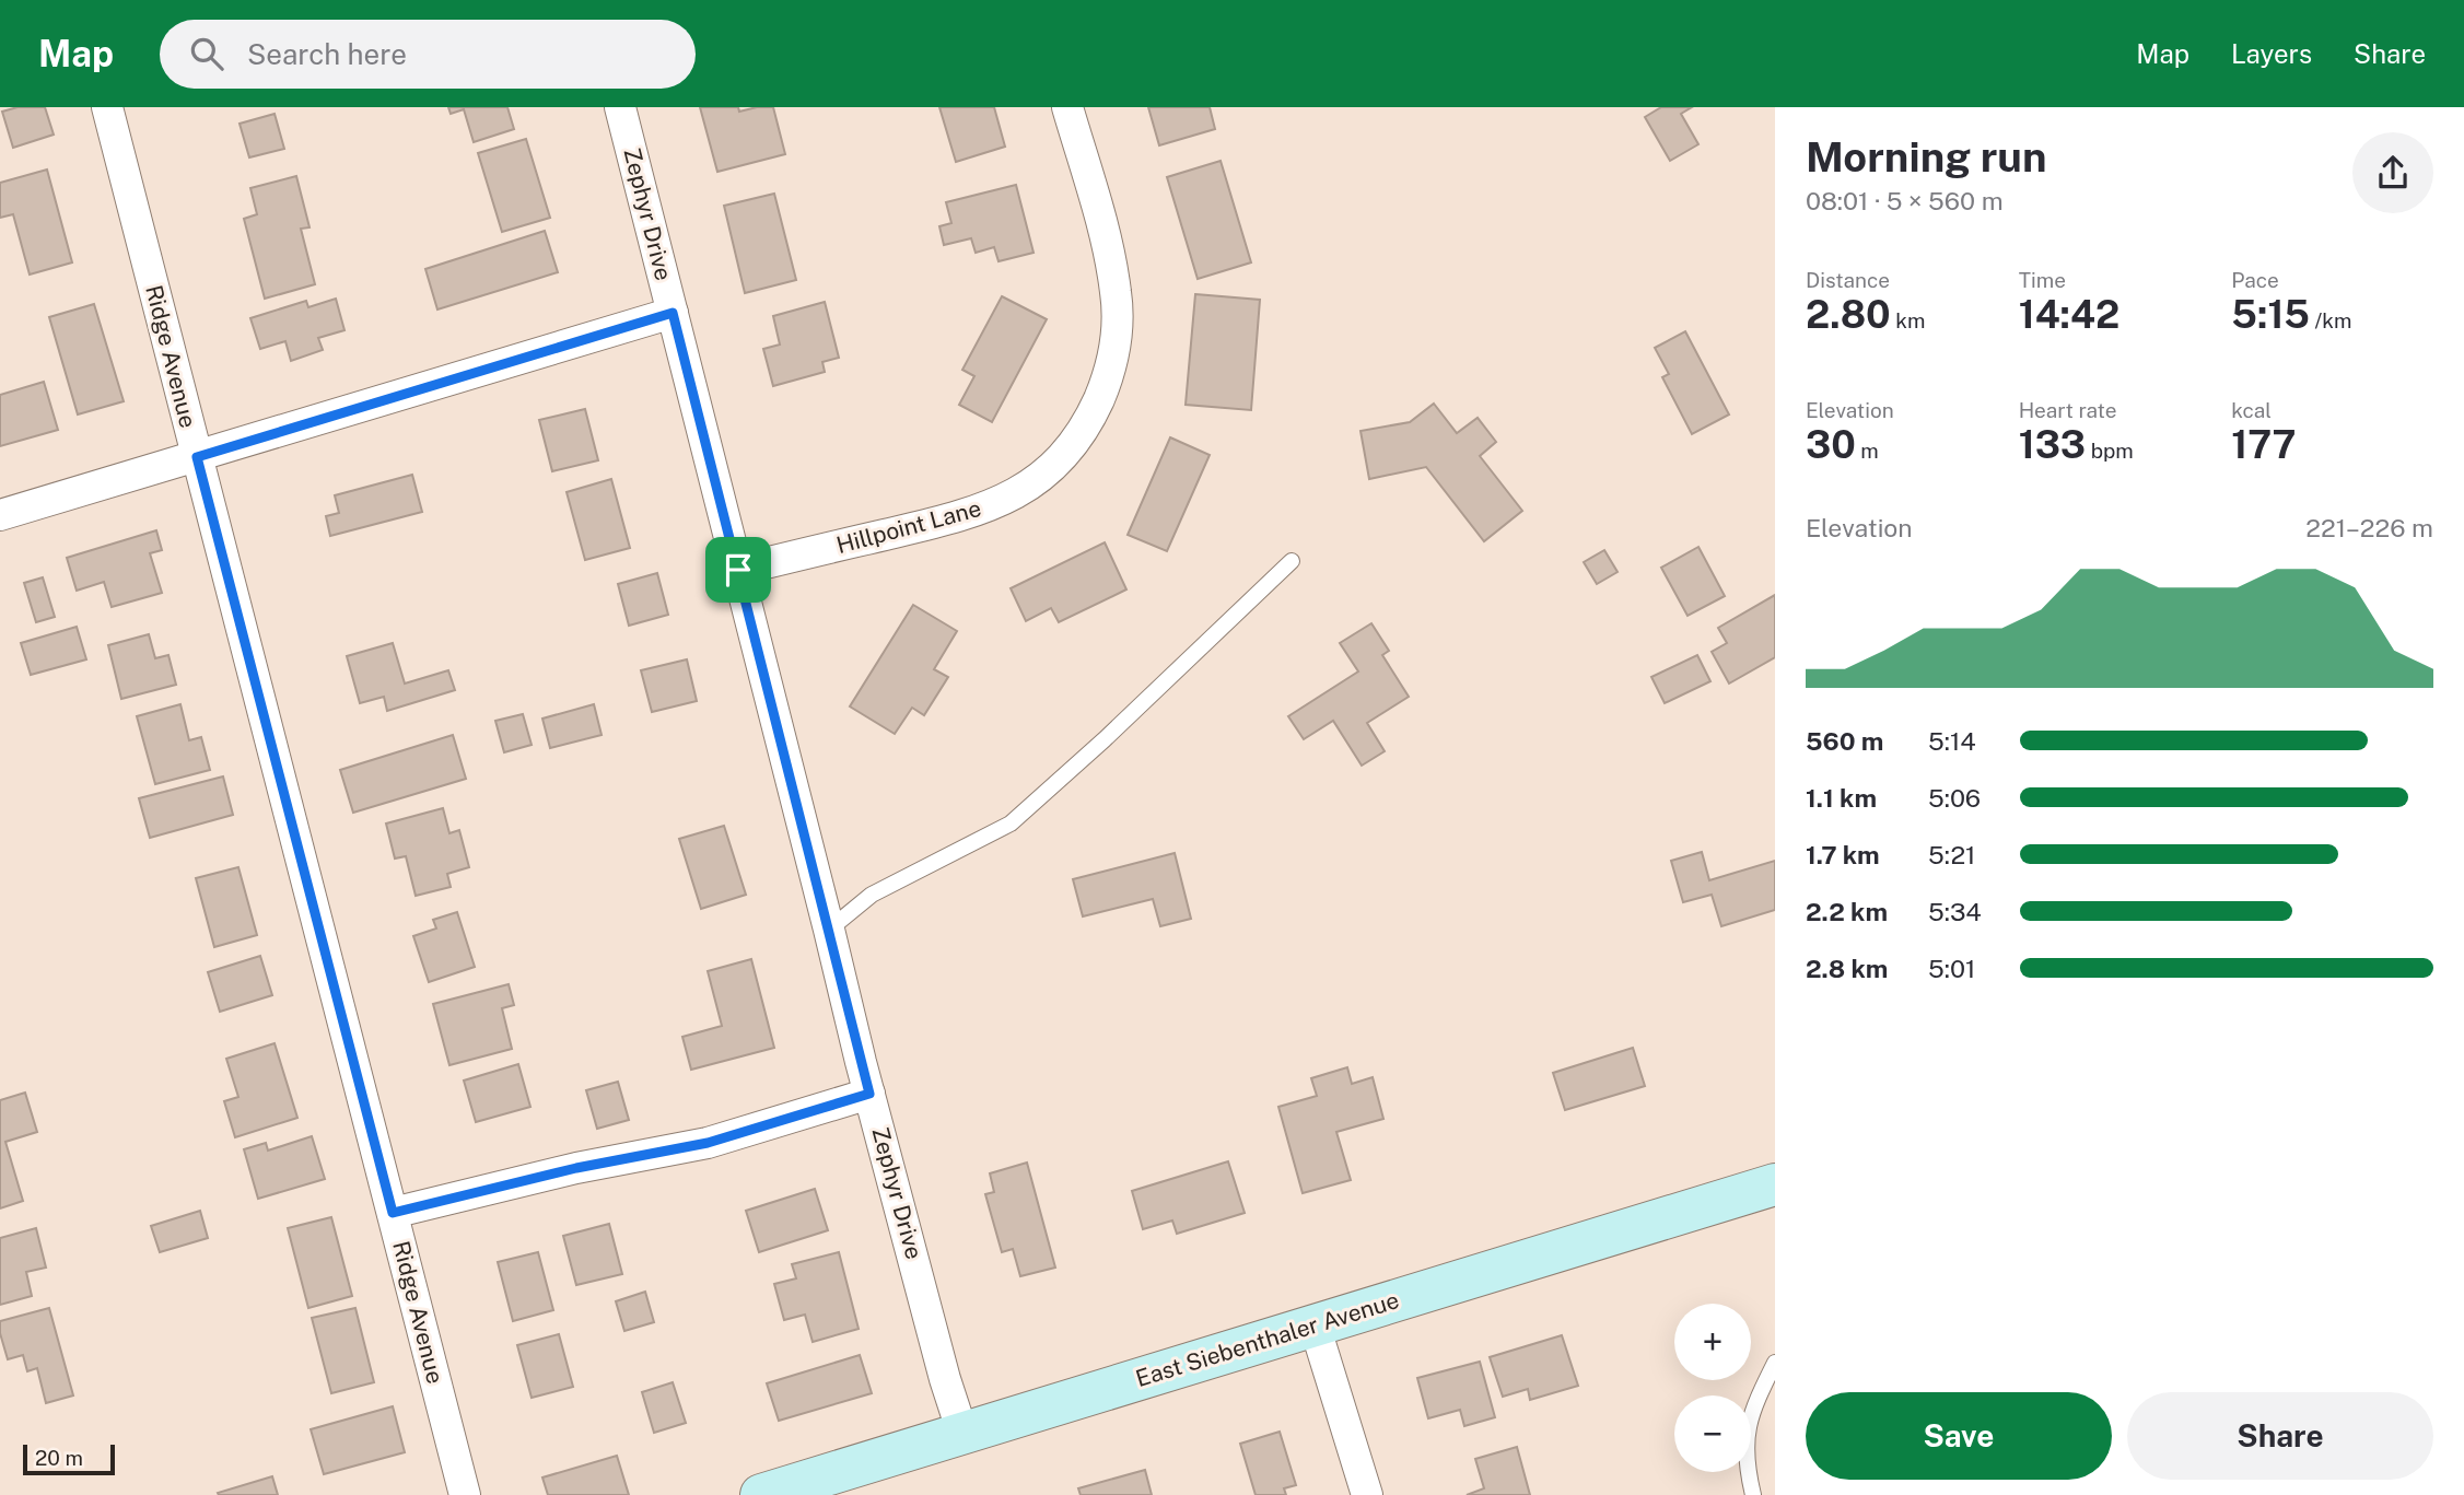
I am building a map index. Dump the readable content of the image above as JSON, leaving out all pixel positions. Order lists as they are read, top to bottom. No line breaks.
{"streets":{"main road":["East Siebenthaler Avenue"],"street":["Zephyr Drive","Ridge Avenue","Hillpoint Lane"]},"crossings":[["Zephyr Drive","Hillpoint Lane"],["Zephyr Drive","East Siebenthaler Avenue"]],"scale_bar":"20 m","page":{"header":"Map","search":"Search here","nav":["Map","Layers","Share"],"heading":["Morning run","08:01 · 5 × 560 m"],"stats":[["Distance","2.80 km"],["Time","14:42"],["Pace","5:15 /km"],["Elevation","30 m"],["Heart rate","133 bpm"],["kcal","177"]],"chart":["Elevation","221–226 m"],"list":[{"name":"560 m","note":"5:14"},{"name":"1.1 km","note":"5:06"},{"name":"1.7 km","note":"5:21"},{"name":"2.2 km","note":"5:34"},{"name":"2.8 km","note":"5:01"}],"map_buttons":["+","−"],"buttons":["Save","Share"],"scale":"20 m"}}
